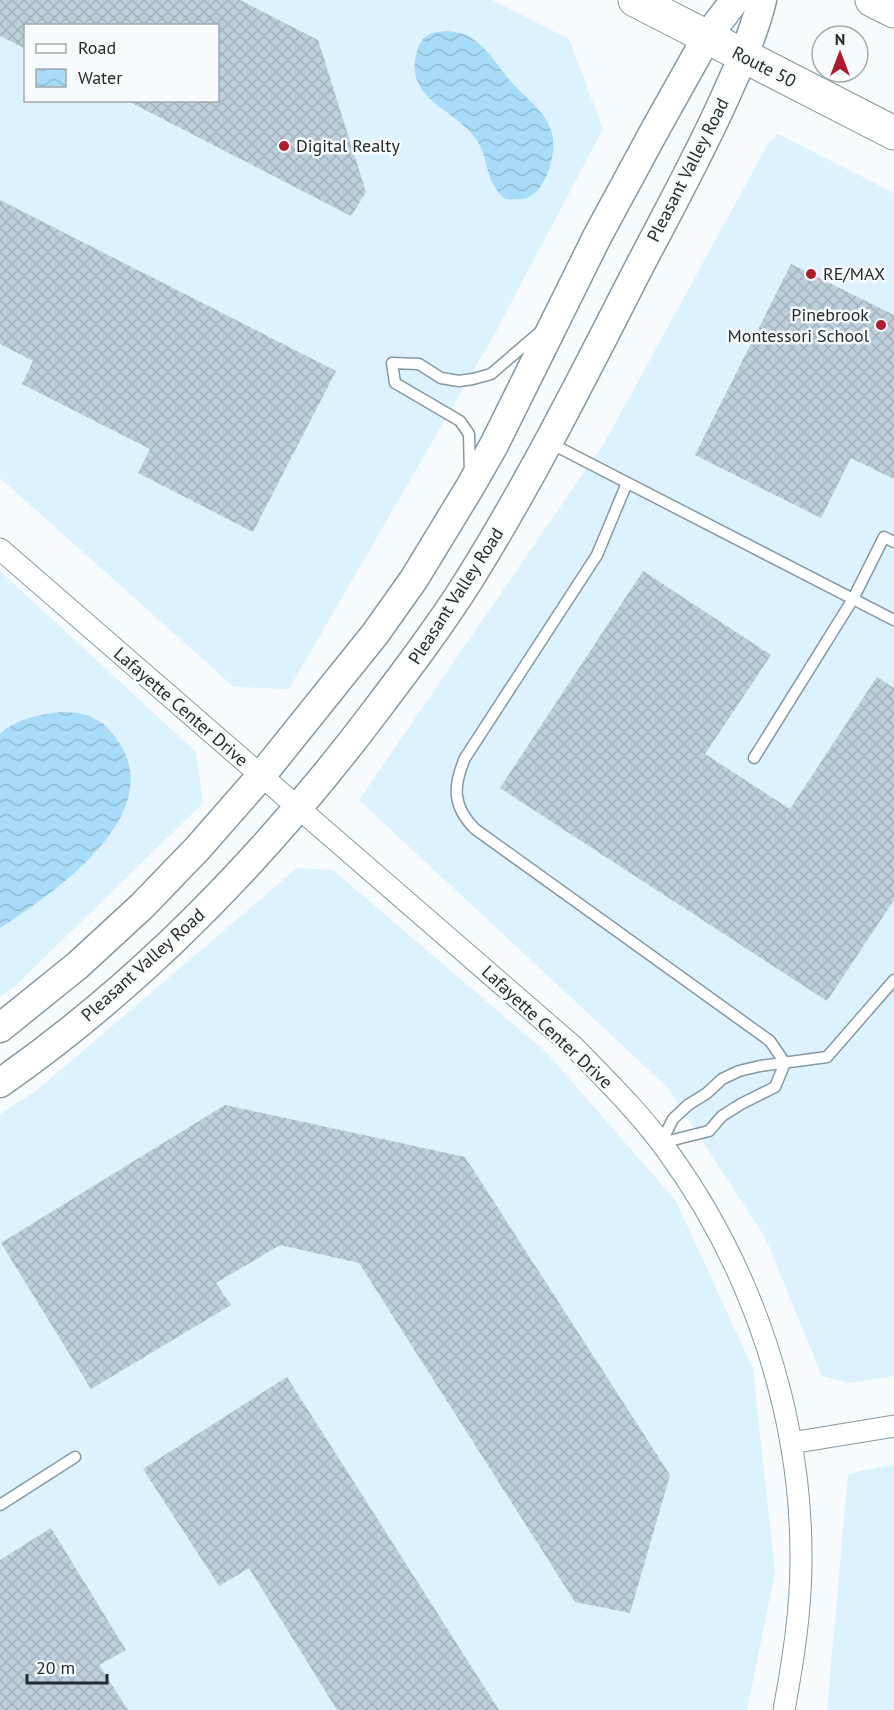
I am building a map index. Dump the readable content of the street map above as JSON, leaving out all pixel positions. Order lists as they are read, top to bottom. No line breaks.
{"streets":{"highway":["Route 50"],"main road":["Pleasant Valley Road"],"street":["Lafayette Center Drive"]},"crossings":[["Route 50","Pleasant Valley Road"],["Pleasant Valley Road","Lafayette Center Drive"]],"places":["Digital Realty","RE/MAX","Pinebrook Montessori School"],"legend":["Road","Water"],"scale_bar":"20 m","north":"top"}
